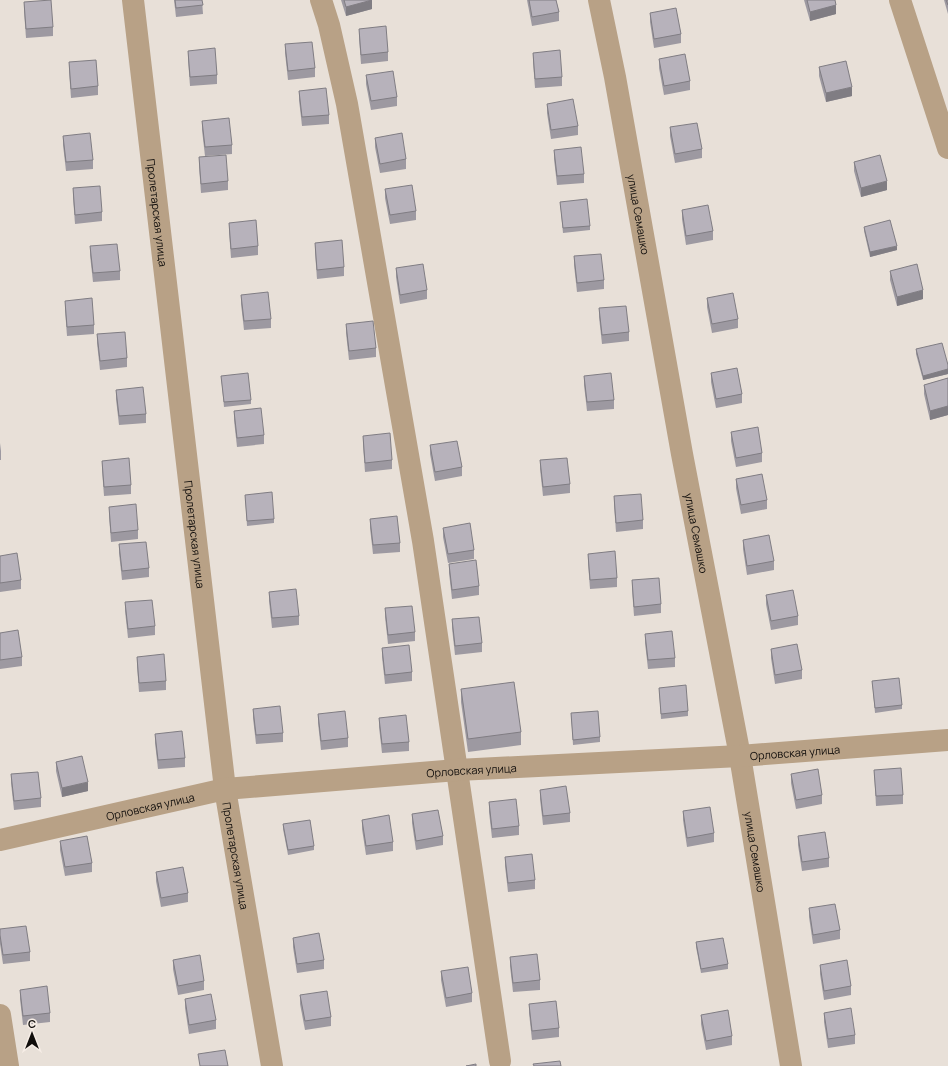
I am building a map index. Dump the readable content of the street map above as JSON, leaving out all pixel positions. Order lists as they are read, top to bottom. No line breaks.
{"streets":{"street":["Пролетарская улица","улица Семашко","Орловская улица"]},"crossings":[["Пролетарская улица","Орловская улица"],["улица Семашко","Орловская улица"]],"north":"top"}
